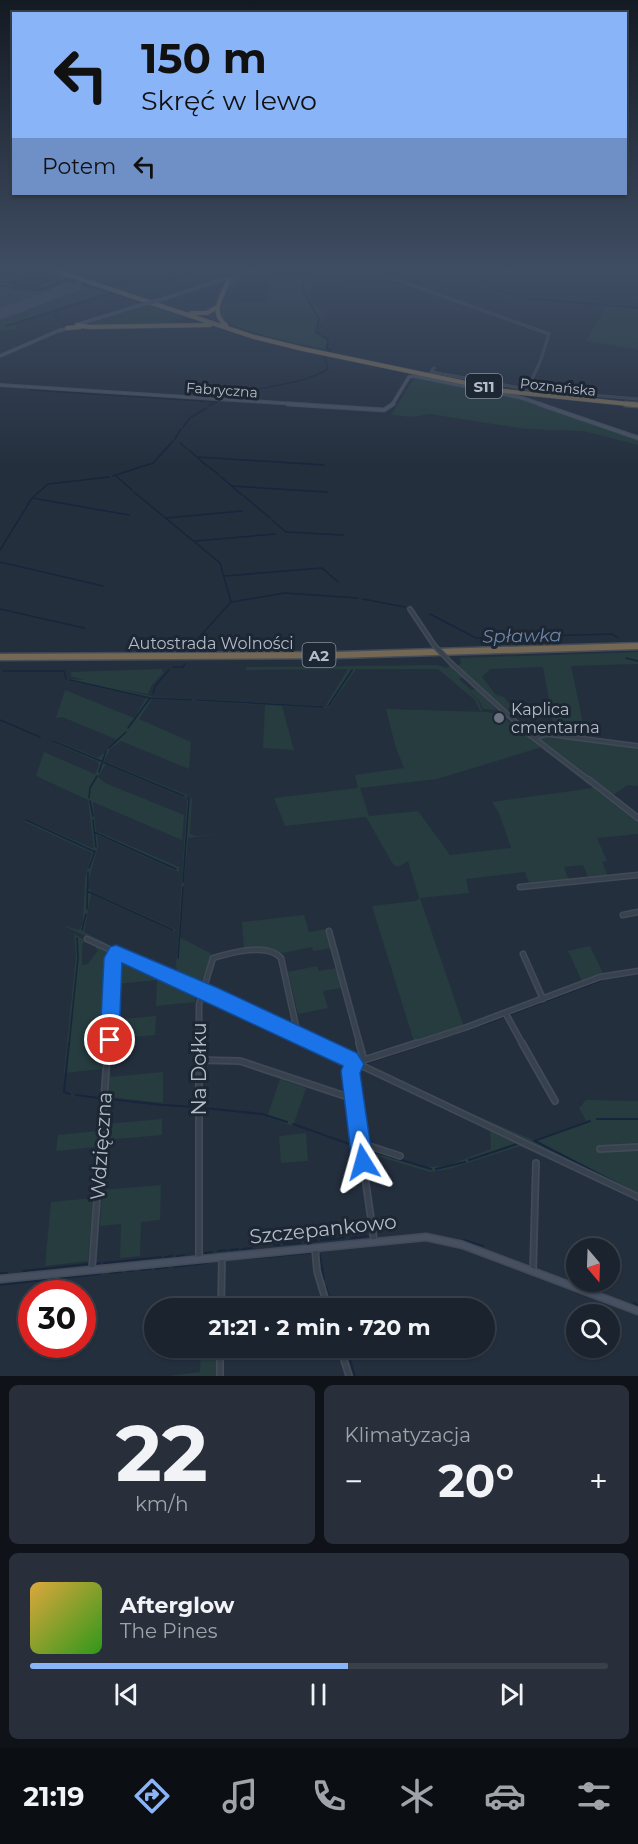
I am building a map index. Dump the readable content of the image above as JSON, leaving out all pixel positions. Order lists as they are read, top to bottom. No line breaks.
{"streets":{"highway":["S11","Poznańska","Autostrada Wolności","A2"],"street":["Fabryczna","Na Dołku","Wdzięczna","Szczepankowo"]},"crossings":[["Na Dołku","Szczepankowo"],["Wdzięczna","Szczepankowo"]],"water":["Spławka"],"places":["Kaplica cmentarna"],"north":"bottom","page":{"turn":["150 m","Skręć w lewo"],"then":"Potem","limit":"30","trip":"21:21 · 2 min · 720 m","tile":[["22","km/h"],"Klimatyzacja"],"heat":["−","20°","+"],"song":["Afterglow","The Pines"],"tabs":"21:19"}}
